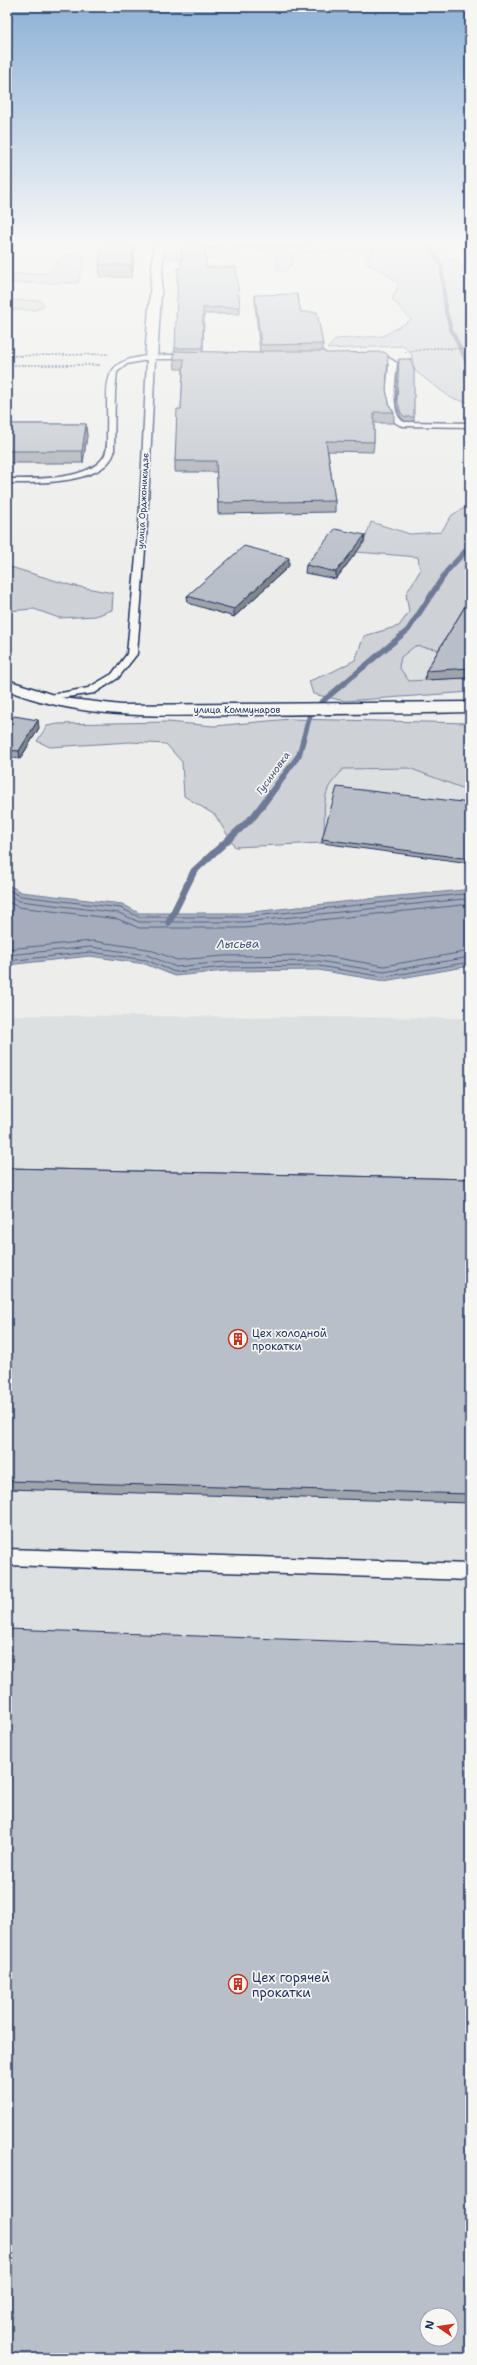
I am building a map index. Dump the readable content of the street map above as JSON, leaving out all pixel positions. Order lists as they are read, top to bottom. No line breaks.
{"streets":{"main road":["улица Орджоникидзе","улица Коммунаров"]},"crossings":[["улица Орджоникидзе","улица Коммунаров"]],"water":["Гусиновка","Лысьва"],"places":{"building":["Цех холодной прокатки","Цех горячей прокатки"]},"north":"left"}
